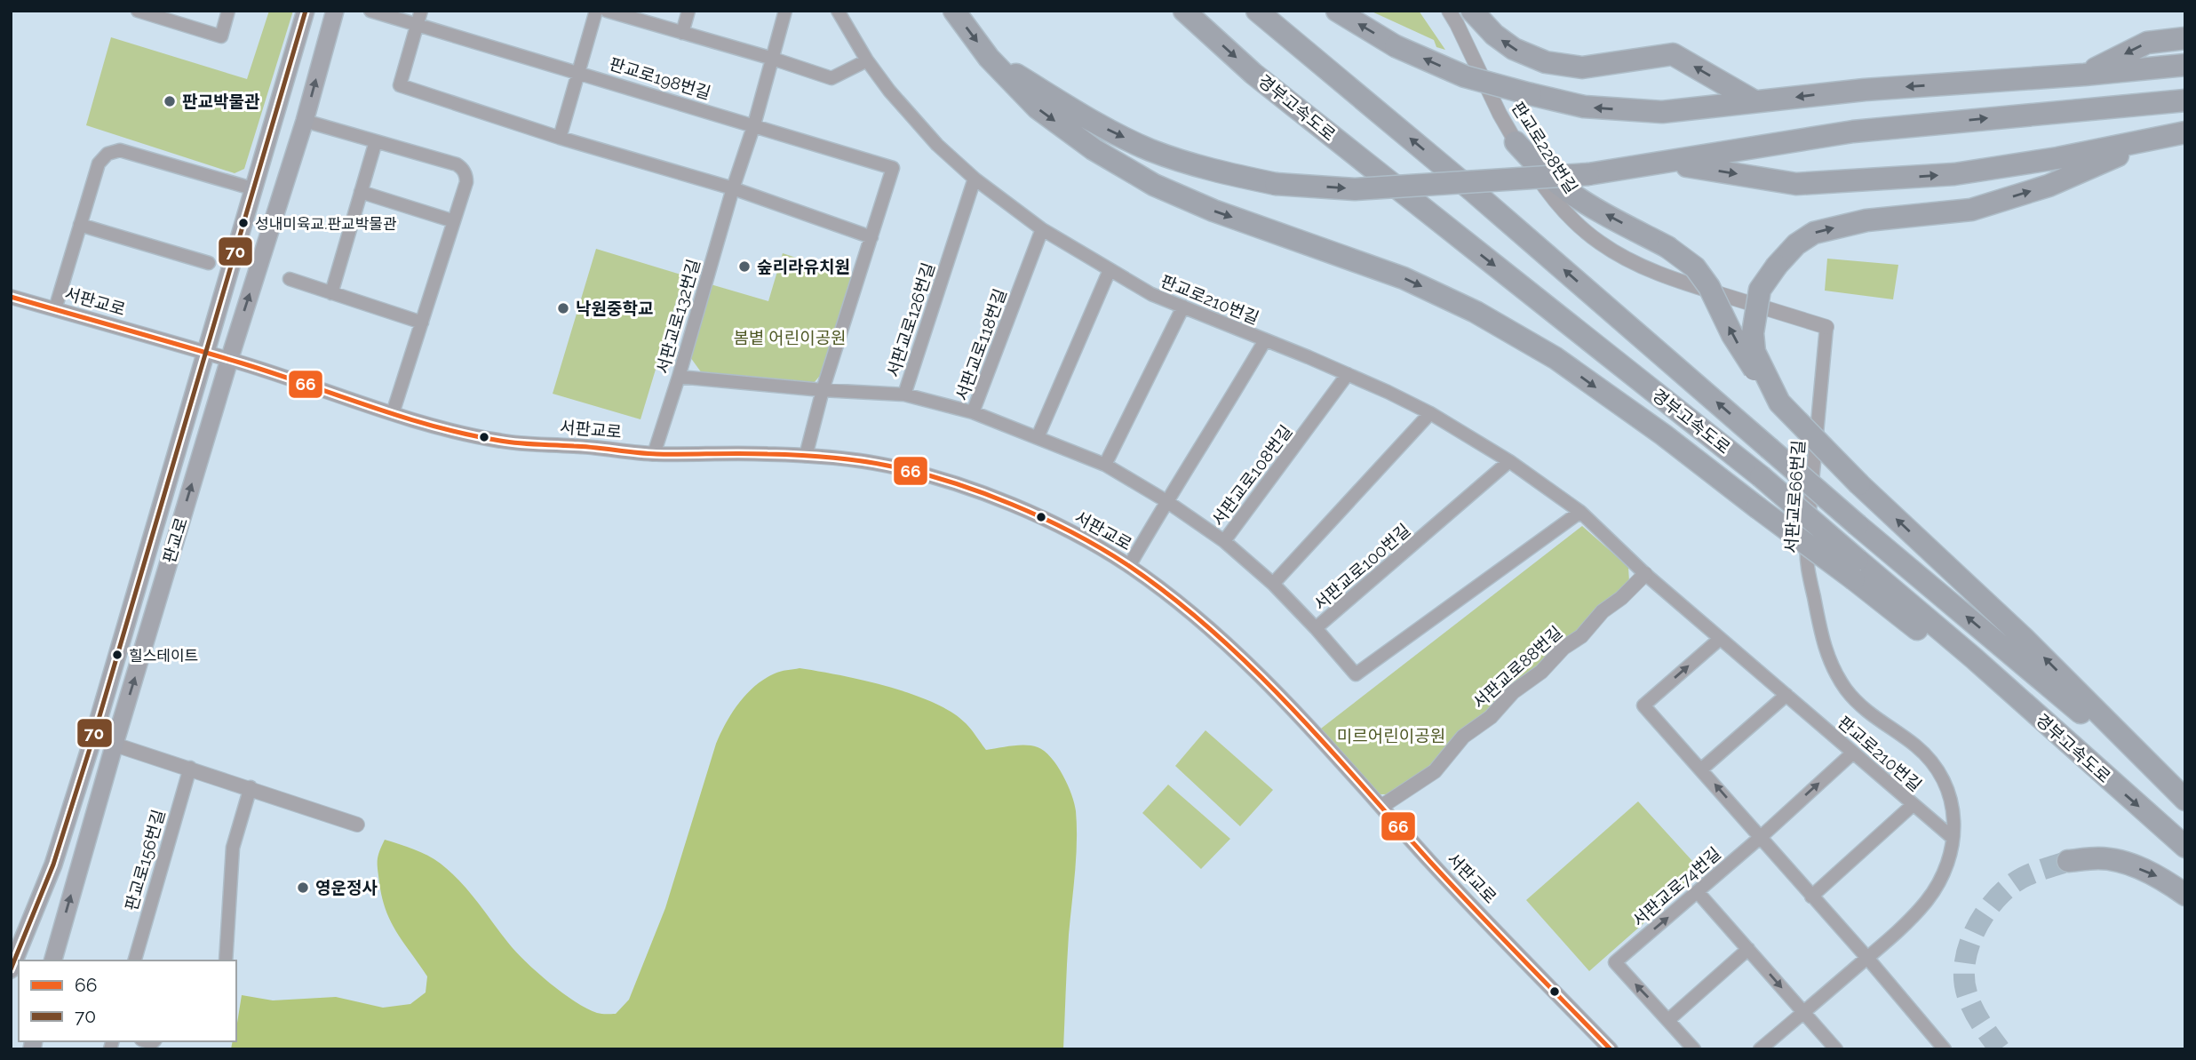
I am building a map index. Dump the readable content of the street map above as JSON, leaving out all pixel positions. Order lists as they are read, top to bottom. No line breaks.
{"streets":{"highway":["경부고속도로"],"main road":["판교로"],"street":["판교로198번길","판교로228번길","판교로210번길","서판교로","서판교로132번길","서판교로126번길","서판교로118번길","서판교로108번길","서판교로66번길","서판교로100번길","서판교로88번길","판교로156번길","서판교로74번길"]},"crossings":[["판교로198번길","서판교로132번길"],["판교로228번길","서판교로66번길"],["판교로210번길","서판교로126번길"],["판교로210번길","서판교로118번길"],["판교로210번길","서판교로108번길"],["판교로210번길","서판교로66번길"],["판교로210번길","서판교로100번길"],["판교로210번길","서판교로88번길"],["판교로210번길","서판교로74번길"],["서판교로","서판교로132번길"],["서판교로","판교로"],["서판교로","서판교로88번길"],["서판교로132번길","서판교로126번길"],["서판교로118번길","서판교로108번길"],["서판교로108번길","서판교로100번길"]],"parks":["봄볕 어린이공원","미르어린이공원"],"places":["판교박물관","성내미육교.판교박물관","숲리라유치원","낙원중학교","힐스테이트","영운정사"],"lines":["transit line 70","transit line 66"],"legend":["66","70"]}
